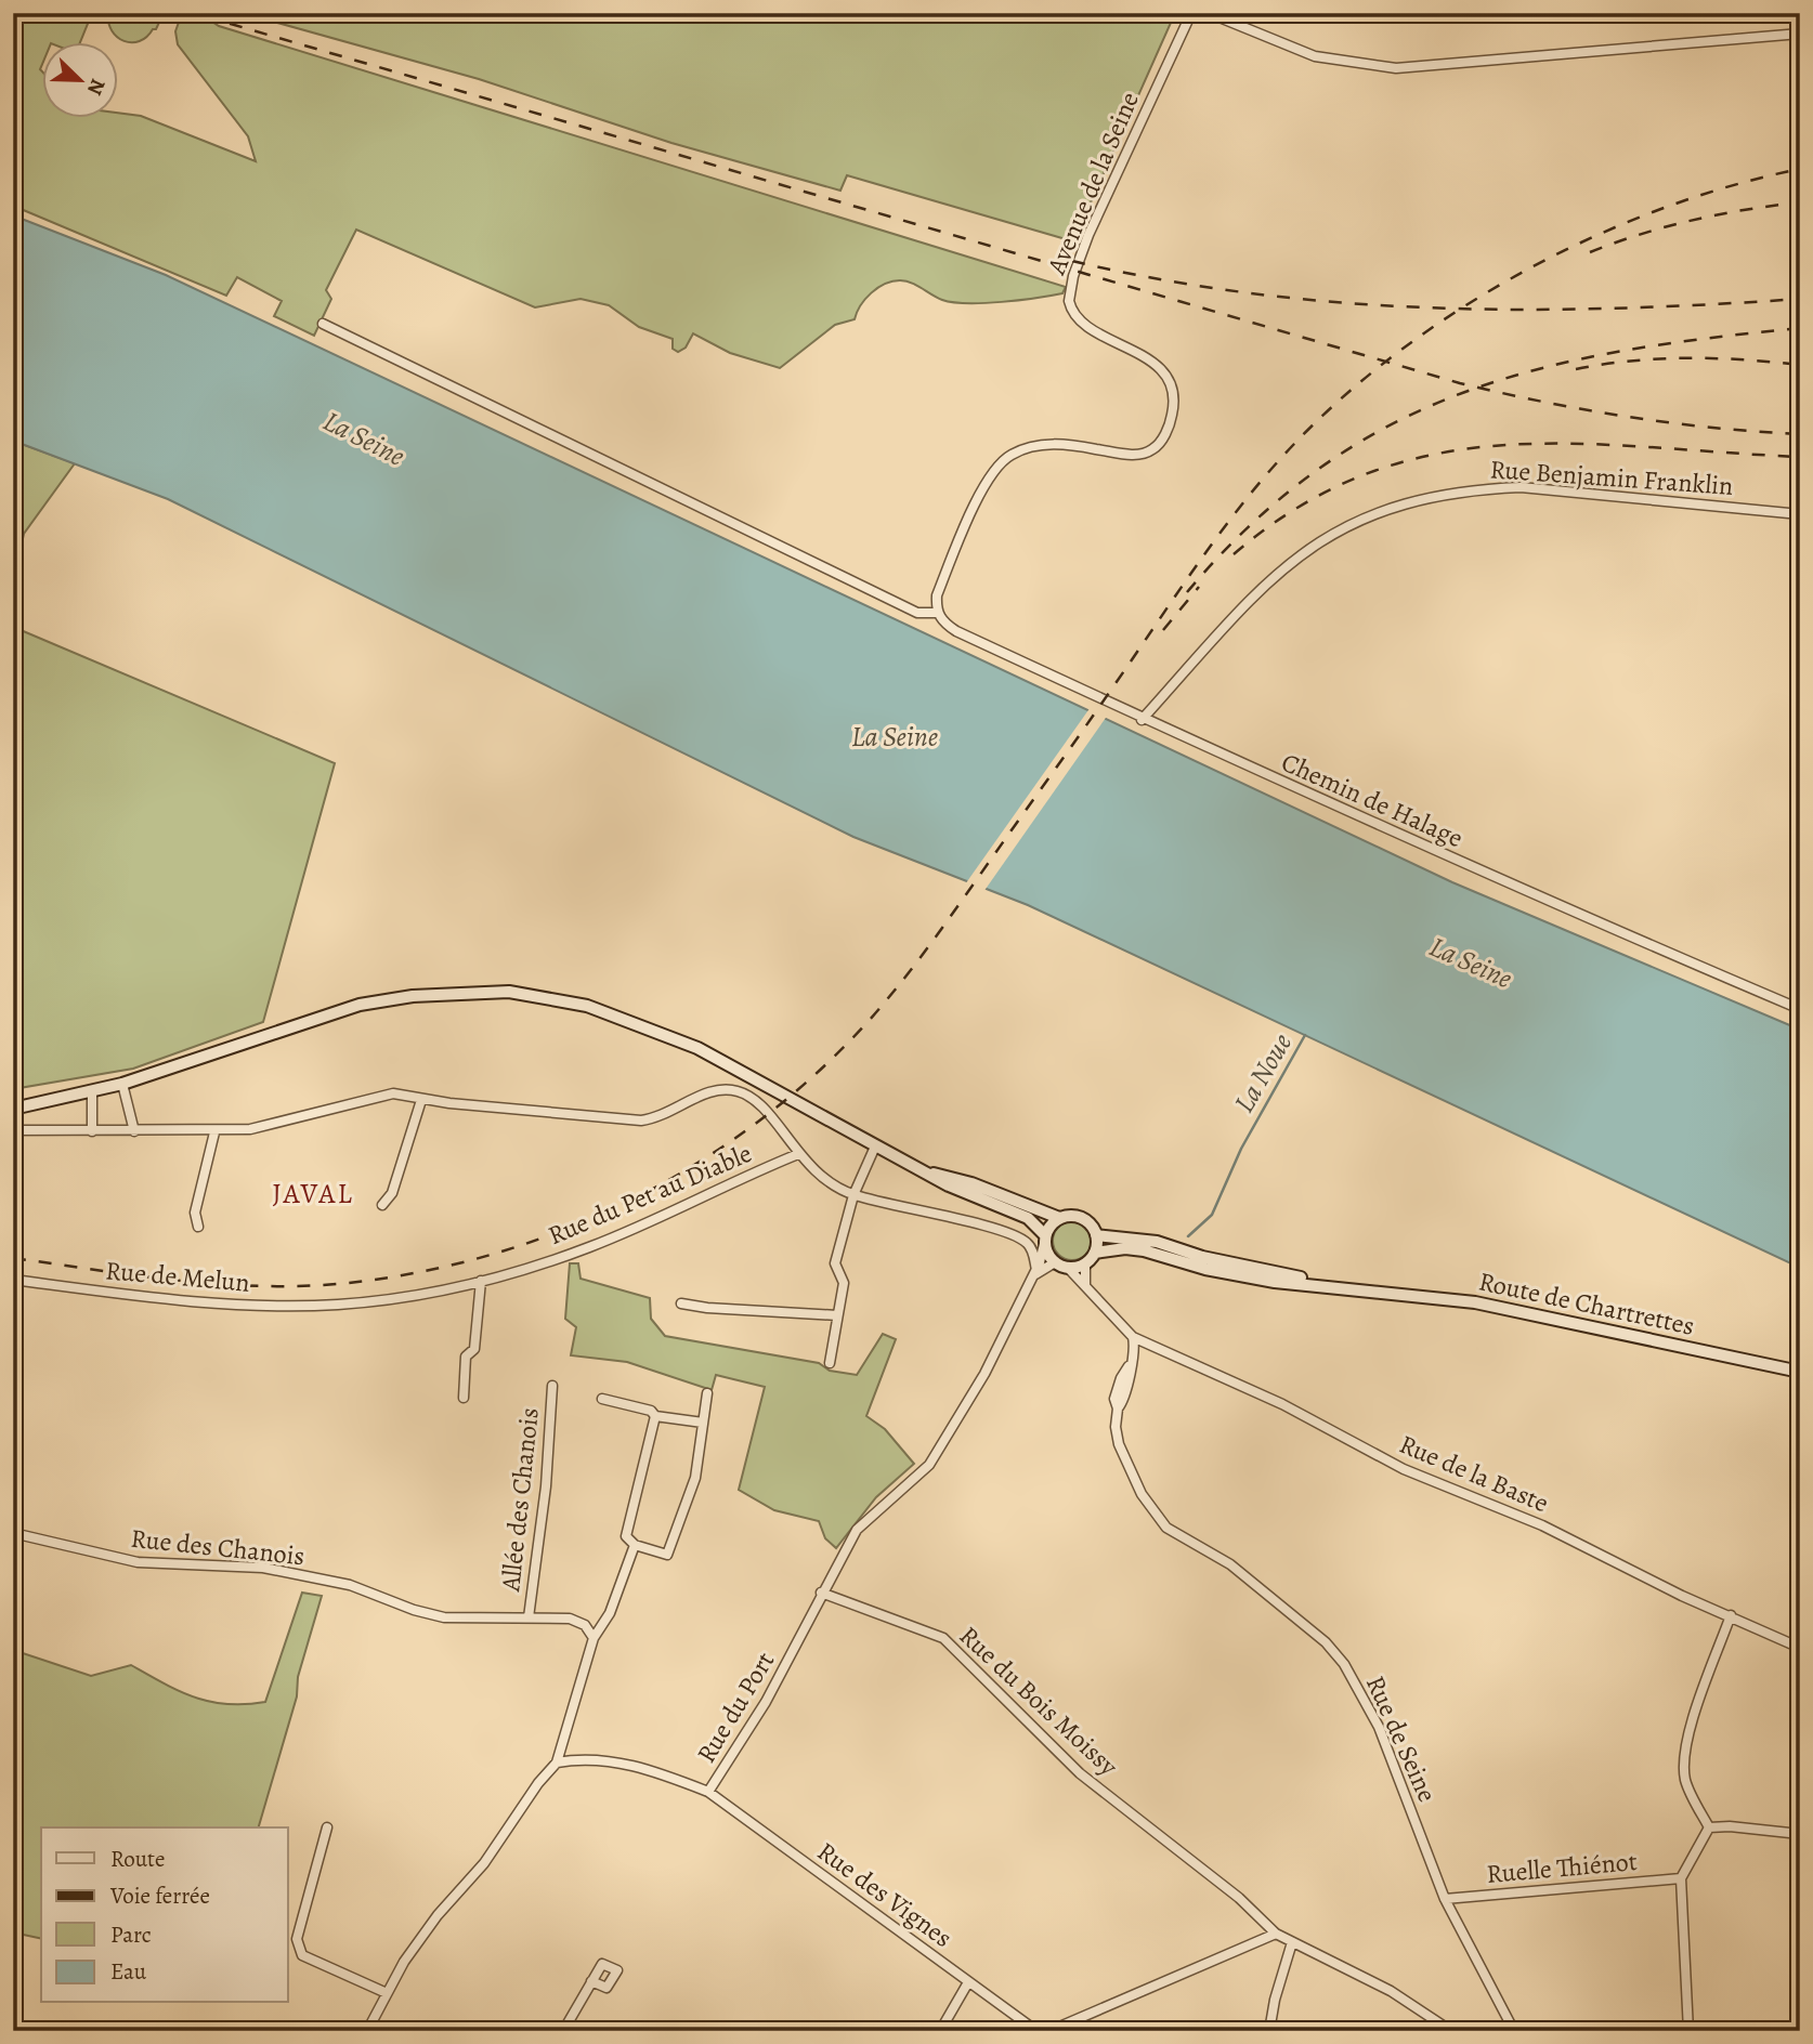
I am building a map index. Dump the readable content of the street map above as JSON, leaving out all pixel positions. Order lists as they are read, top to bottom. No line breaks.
{"streets":{"main road":["Route de Chartrettes"],"street":["Avenue de la Seine","Rue Benjamin Franklin","Chemin de Halage","Rue du Pet au Diable","Rue de Melun","Rue de la Baste","Allée des Chanois","Rue des Chanois","Rue du Bois Moissy","Rue du Port","Rue de Seine","Ruelle Thiénot","Rue des Vignes"]},"crossings":[["Avenue de la Seine","Chemin de Halage"],["Rue Benjamin Franklin","Chemin de Halage"],["Rue du Pet au Diable","Rue de Melun"],["Route de Chartrettes","Rue du Port"],["Rue de la Baste","Rue de Seine"],["Allée des Chanois","Rue des Chanois"],["Rue du Bois Moissy","Rue du Port"],["Rue du Port","Rue des Vignes"],["Rue de Seine","Ruelle Thiénot"]],"districts":["JAVAL"],"water":["La Seine","La Noue"],"legend":["Route","Voie ferrée","Parc","Eau"],"north":"bottom right"}
